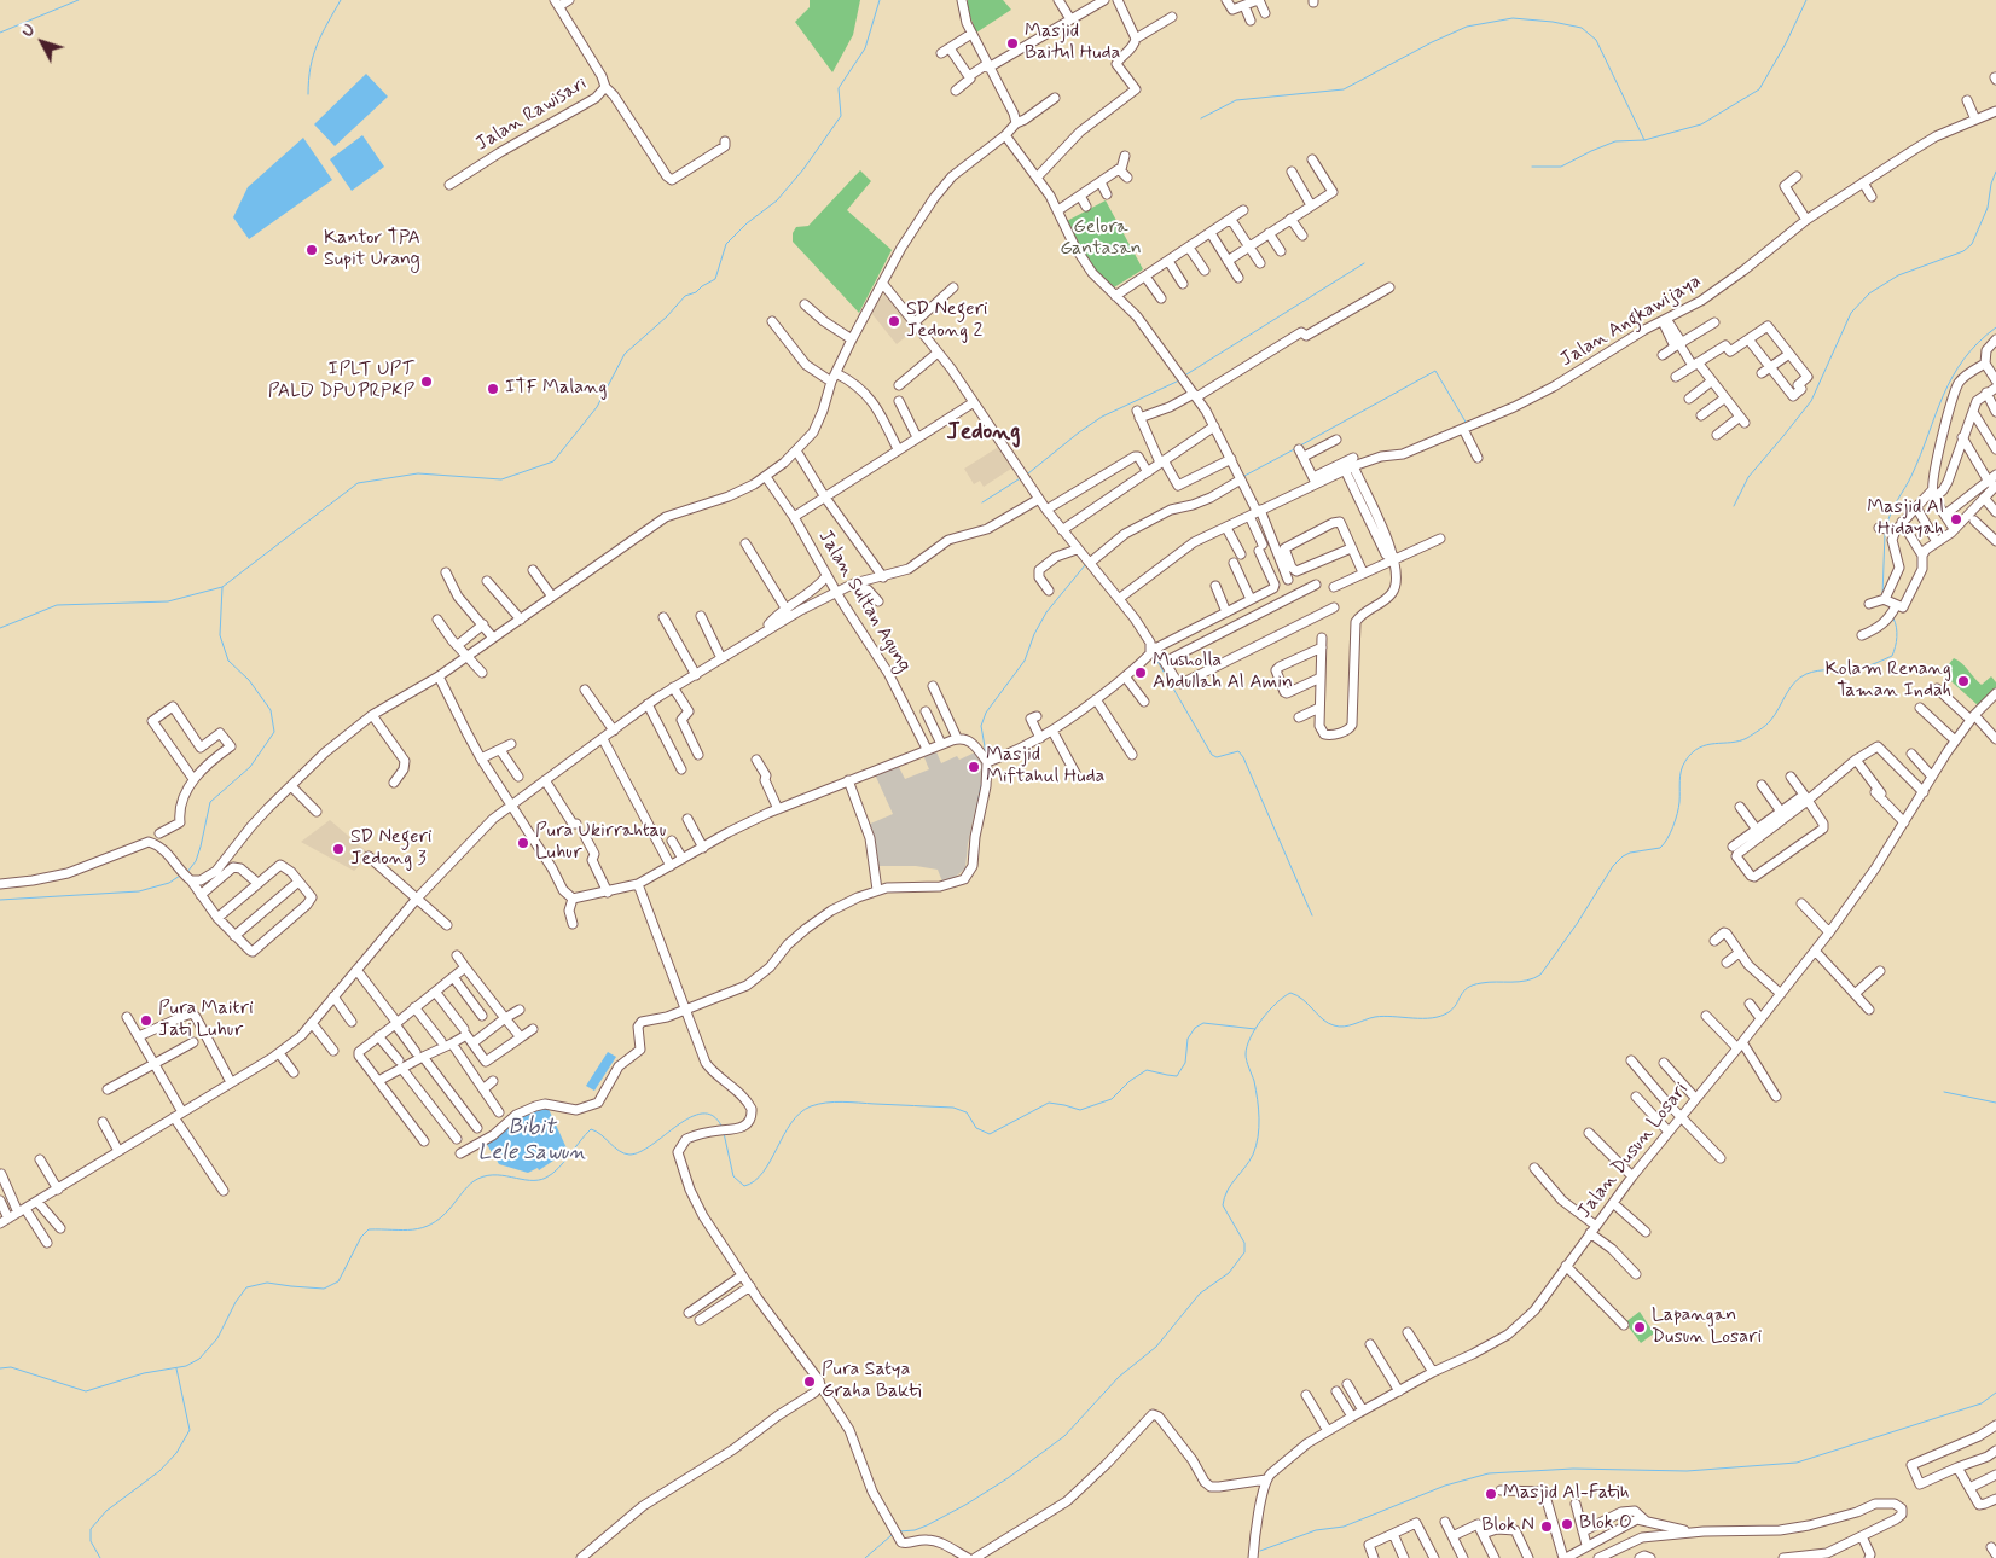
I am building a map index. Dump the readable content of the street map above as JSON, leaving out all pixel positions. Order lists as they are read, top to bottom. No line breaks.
{"streets":{"street":["Jalan Rawisari","Jalan Angkawijaya","Jalan Sultan Agung","Jalan Dusun Losari"]},"districts":["Jedong"],"water":["Bibit Lele Sawun"],"parks":["Gelora Gantasan"],"places":["Masjid Baitul Huda","Kantor TPA Supit Urang","SD Negeri Jedong 2","IPLT UPT PALD DPUPRPKP","ITF Malang","Masjid Al Hidayah","Musholla Abdullah Al Amin","Kolam Renang Taman Indah","Masjid Miftahul Huda","Pura Ukirrahtau Luhur","SD Negeri Jedong 3","Pura Maitri Jati Luhur","Lapangan Dusun Losari","Pura Satya Graha Bakti","Masjid Al-Fatih","Blok O","Blok N"],"north":"top left"}
